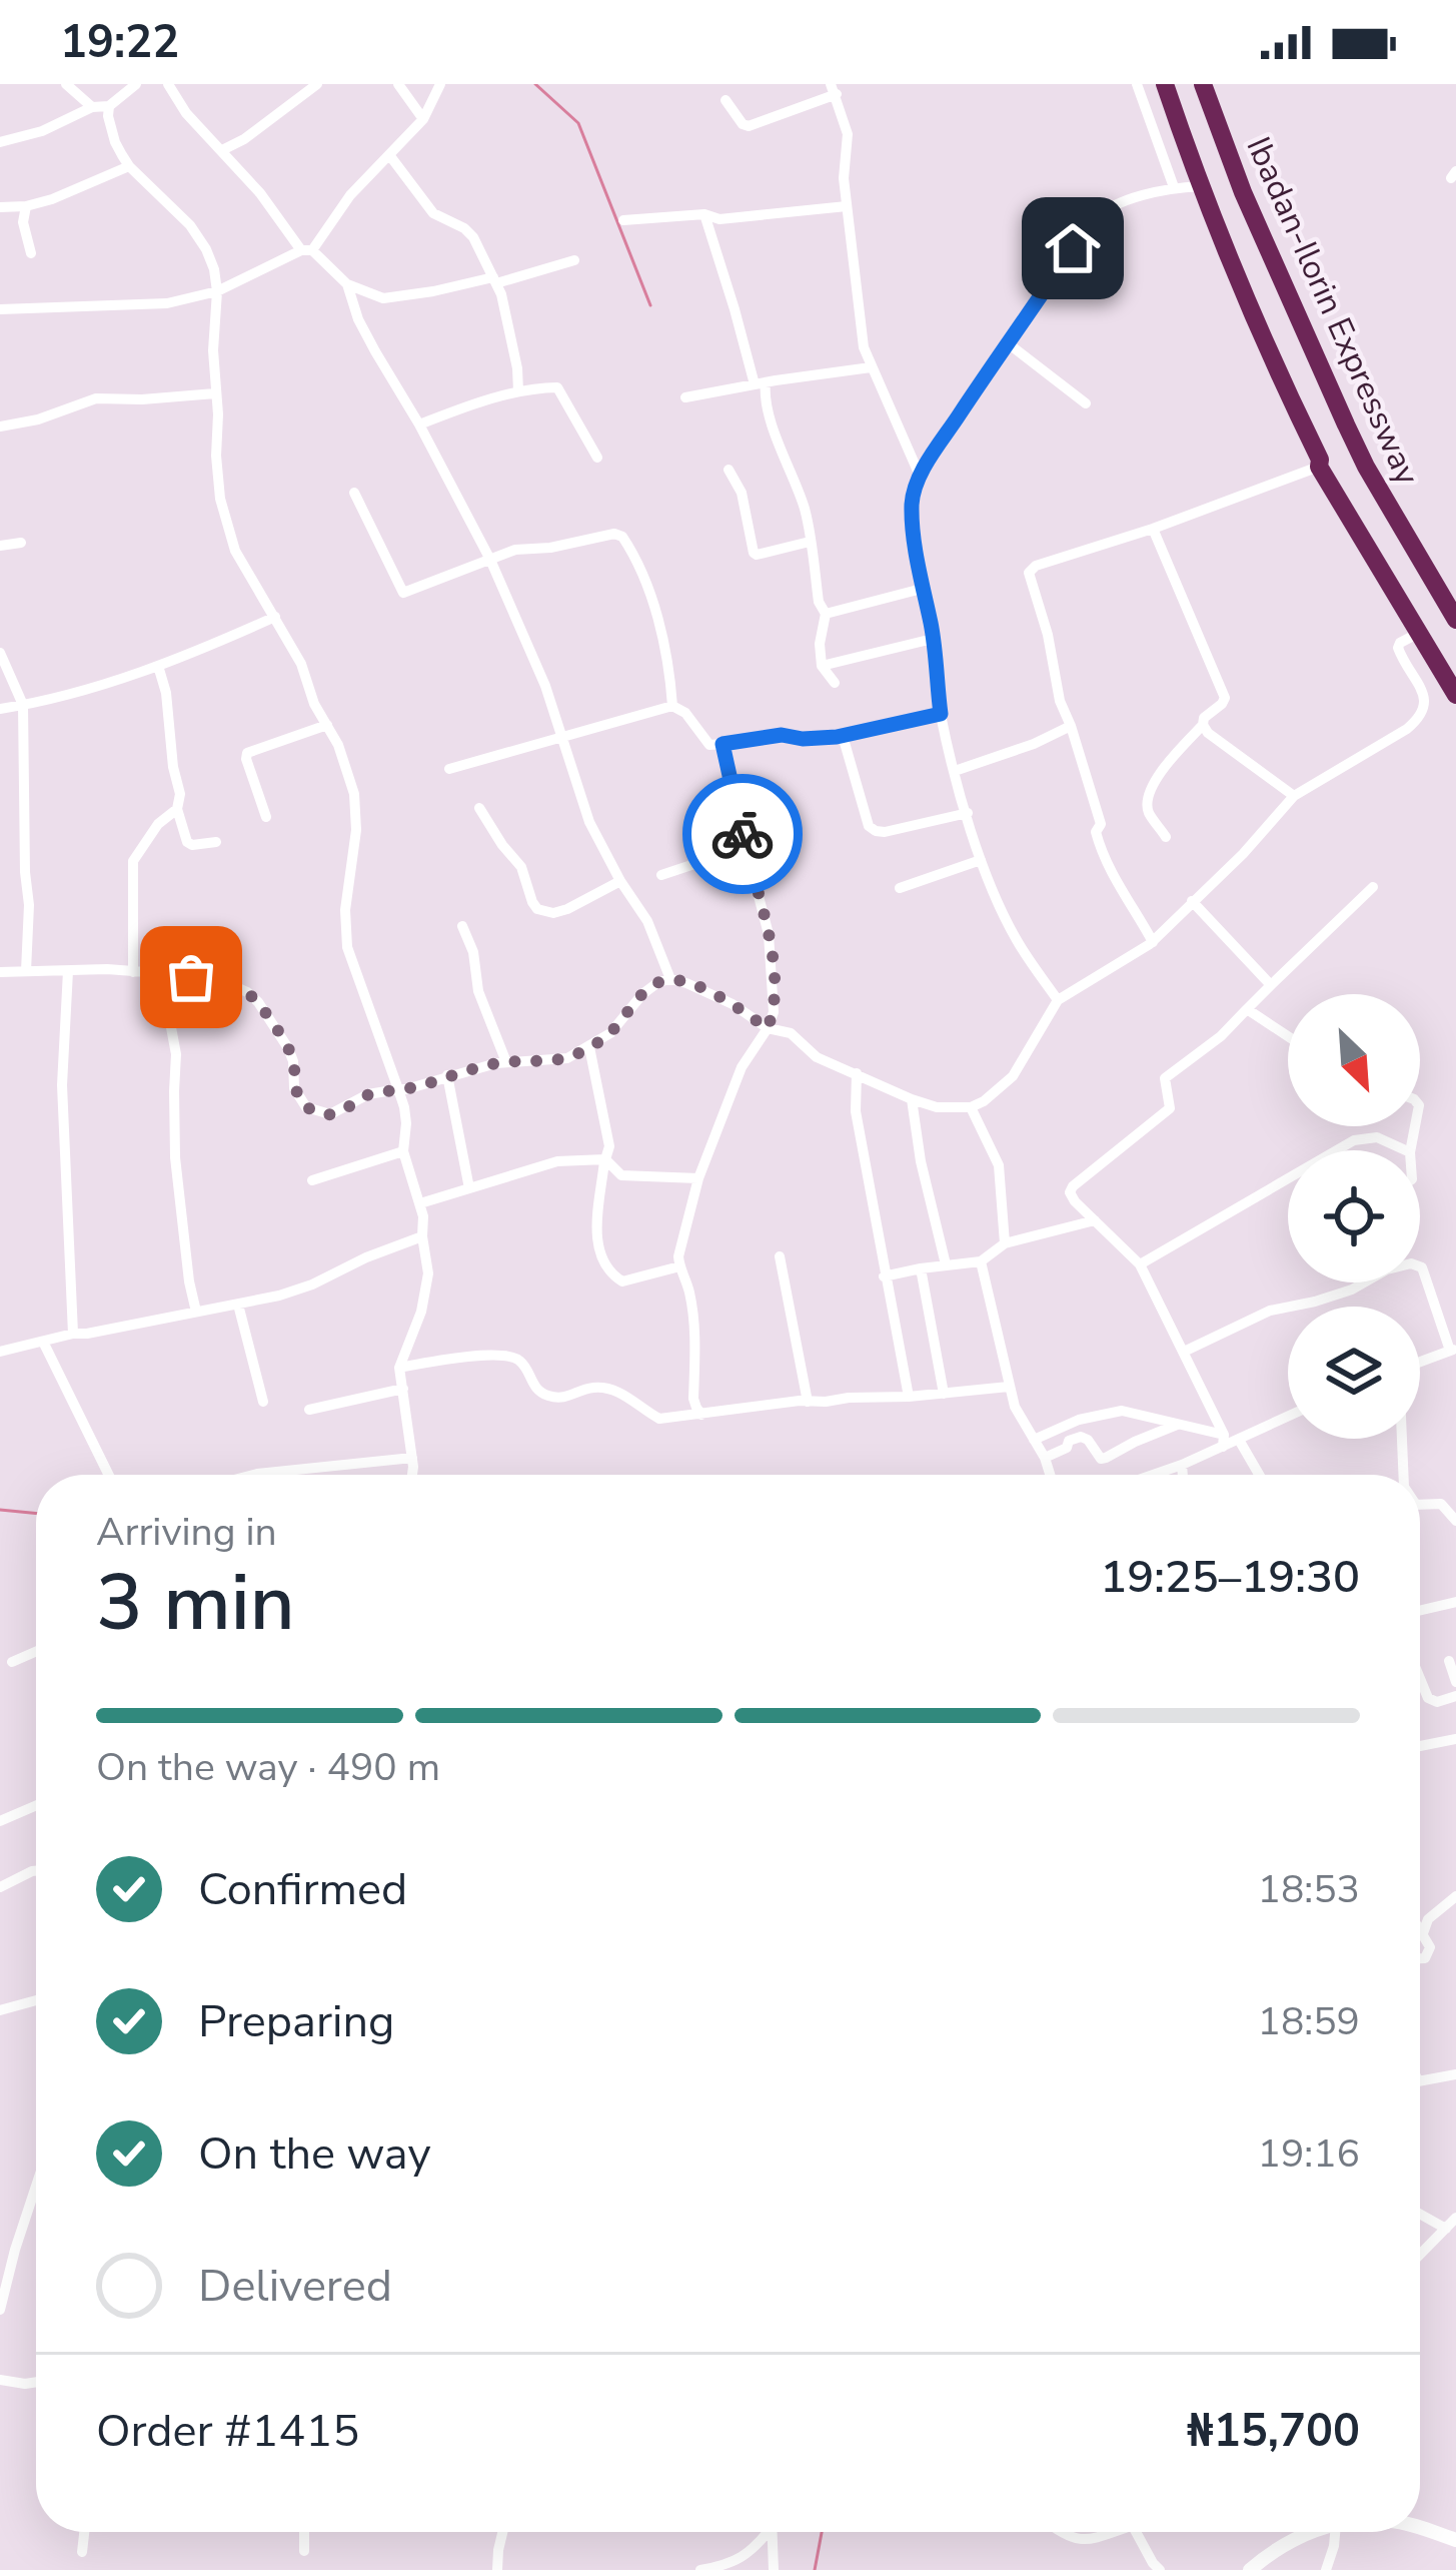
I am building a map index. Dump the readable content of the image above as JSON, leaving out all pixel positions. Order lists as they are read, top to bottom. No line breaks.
{"streets":{"highway":["Ibadan-Ilorin Expressway"]},"north":"bottom right","page":{"status":"19:22","heading":["3 min","Arriving in","19:25–19:30"],"panel":["Order #1415","₦15,700"],"bar":"On the way · 490 m","list":[["Confirmed","18:53"],["Preparing","18:59"],["On the way","19:16"],"Delivered"]}}
